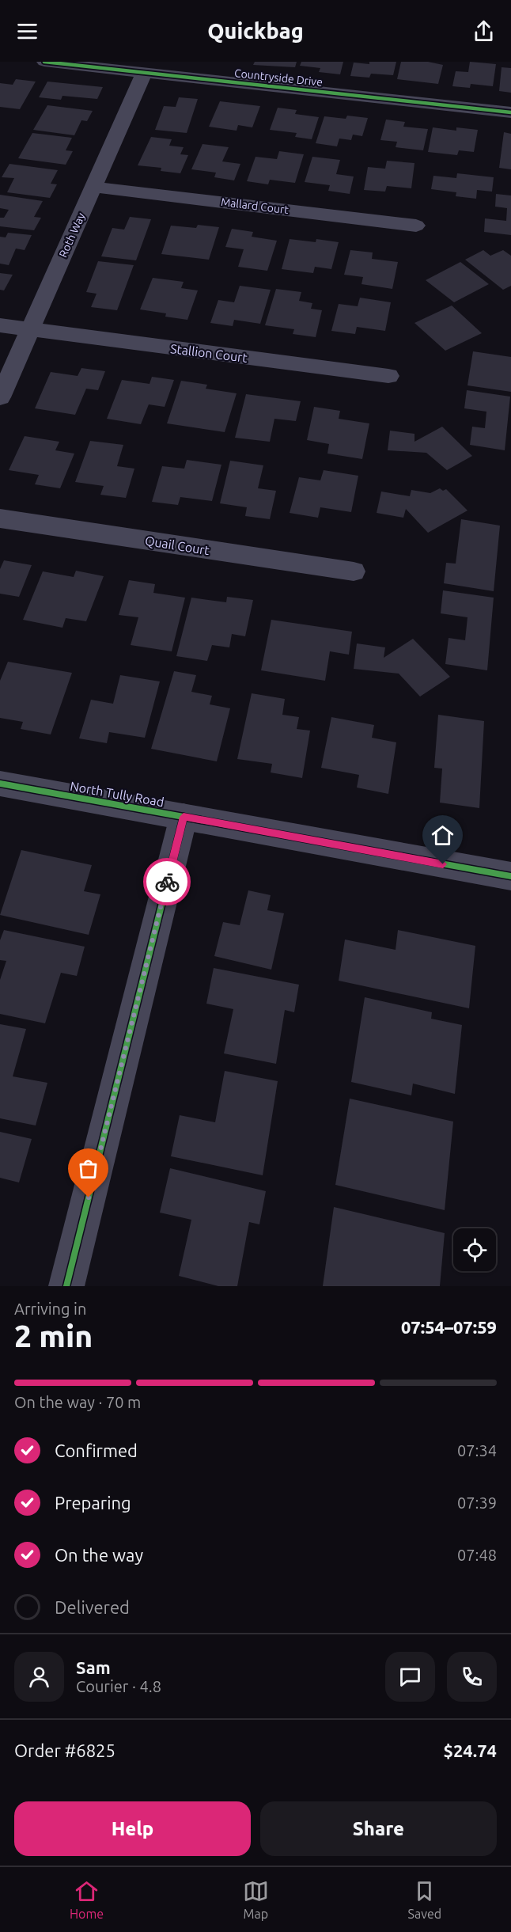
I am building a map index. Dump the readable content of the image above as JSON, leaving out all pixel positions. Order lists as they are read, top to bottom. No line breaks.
{"streets":{"street":["Countryside Drive","Mallard Court","Roth Way","Stallion Court","Quail Court","North Tully Road"]},"crossings":[["Countryside Drive","Roth Way"],["Mallard Court","Roth Way"],["Roth Way","Stallion Court"]],"page":{"header":"Quickbag","heading":["2 min","Arriving in","07:54–07:59"],"panel":["Sam","Courier · 4.8","Order #6825","$24.74"],"bar":"On the way · 70 m","list":[["Confirmed","07:34"],["Preparing","07:39"],["On the way","07:48"],"Delivered"],"buttons":["Help","Share"],"tabs":["Home","Map","Saved"]}}
